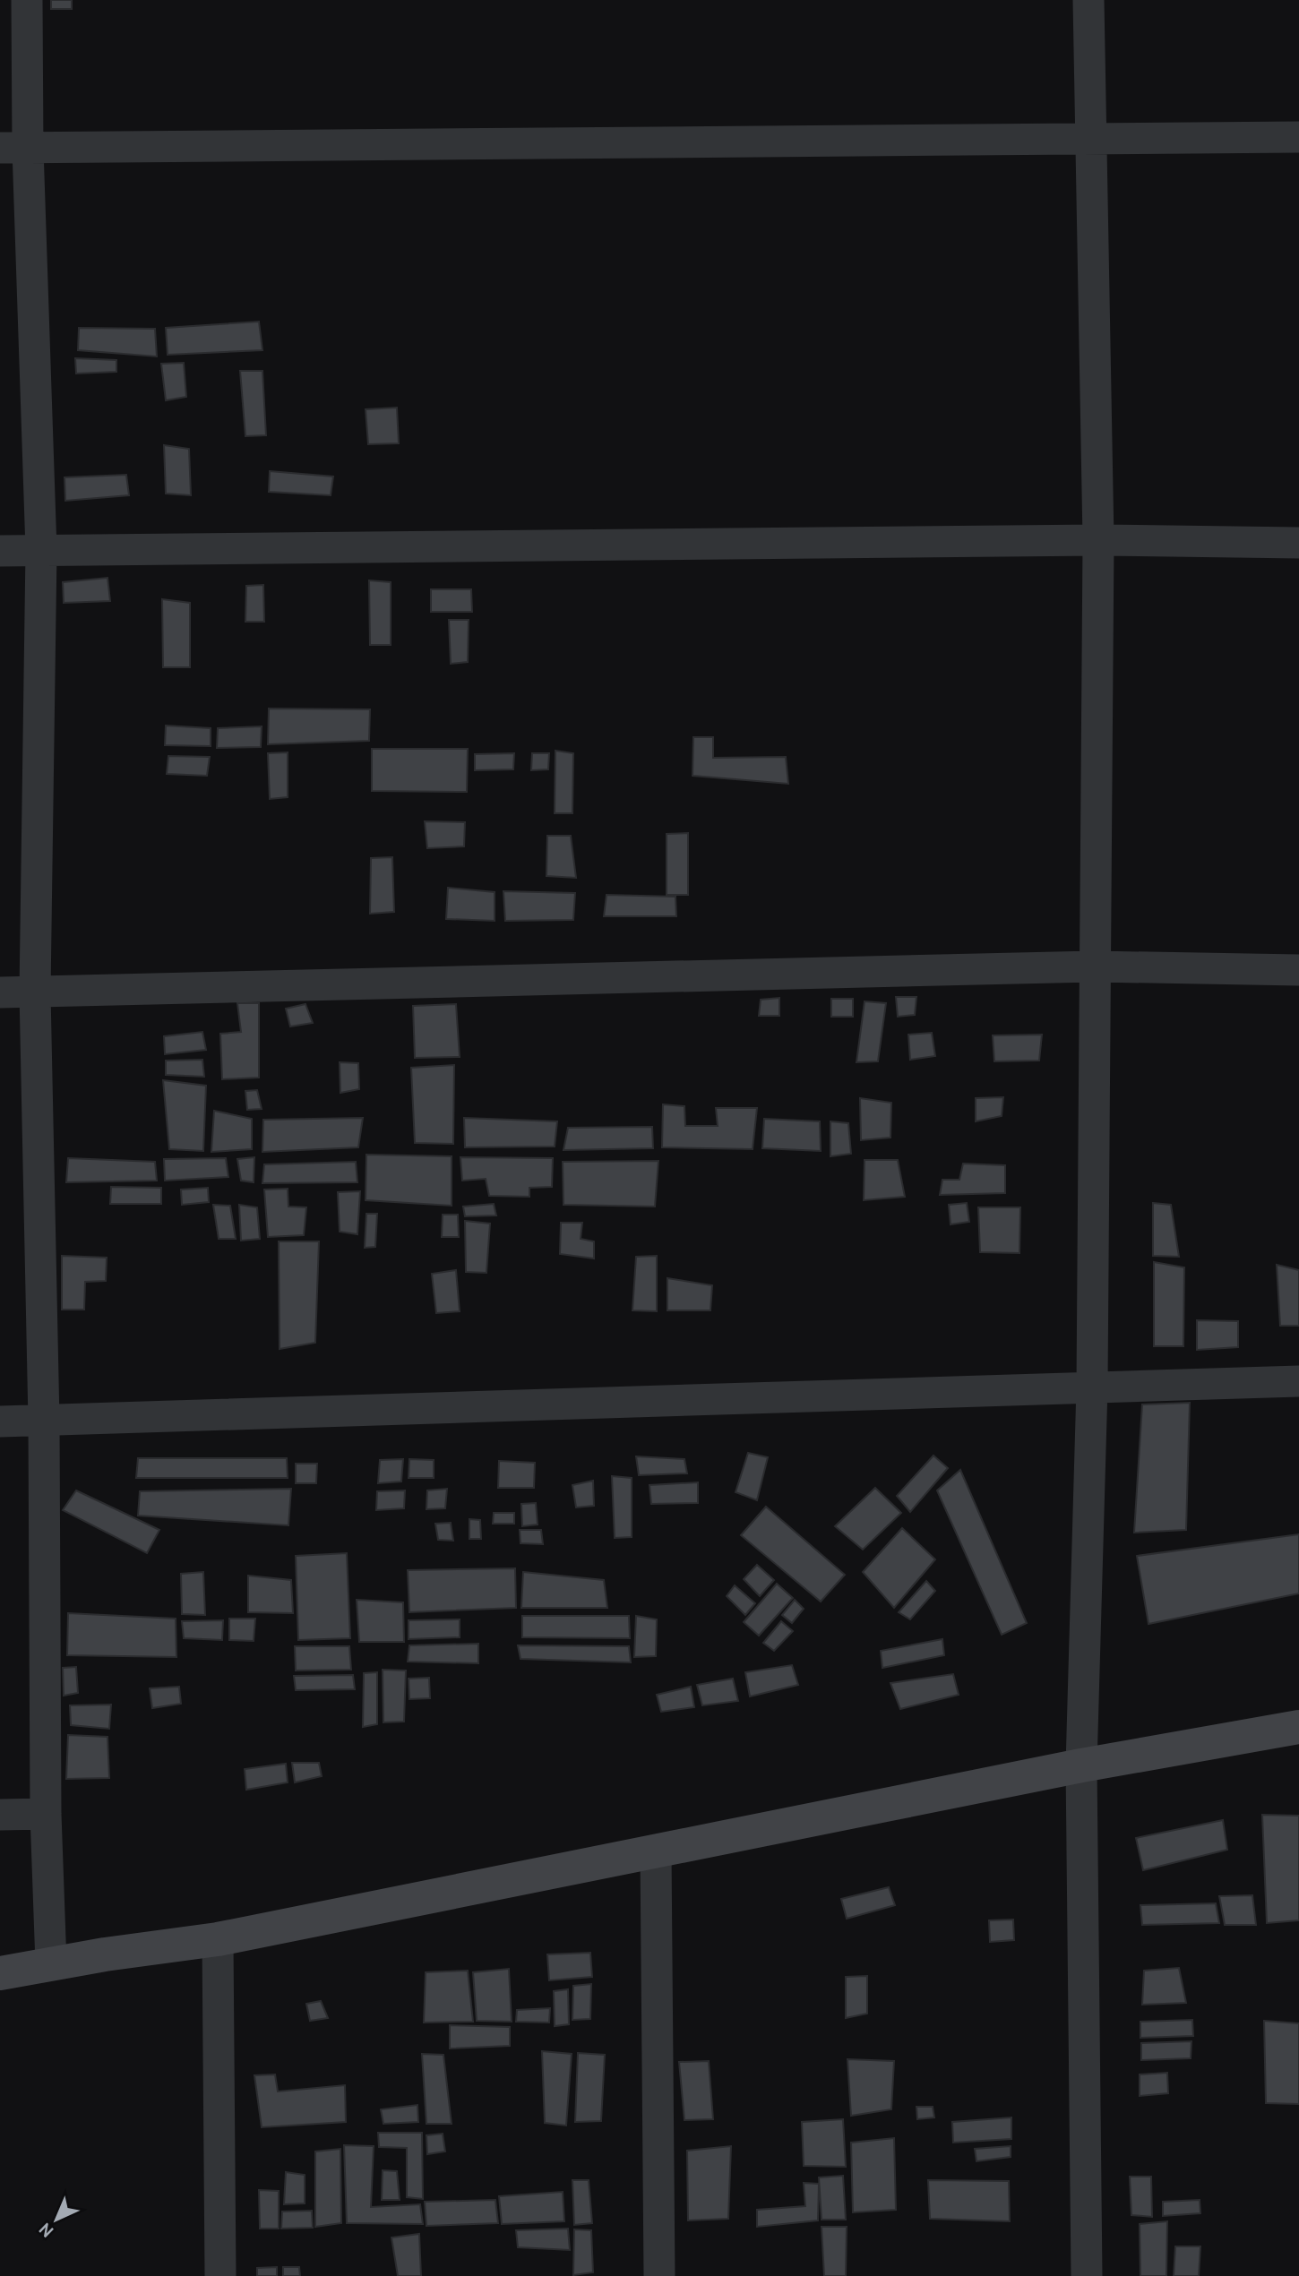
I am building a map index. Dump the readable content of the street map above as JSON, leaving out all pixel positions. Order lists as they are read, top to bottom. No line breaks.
{"north":"bottom left"}
